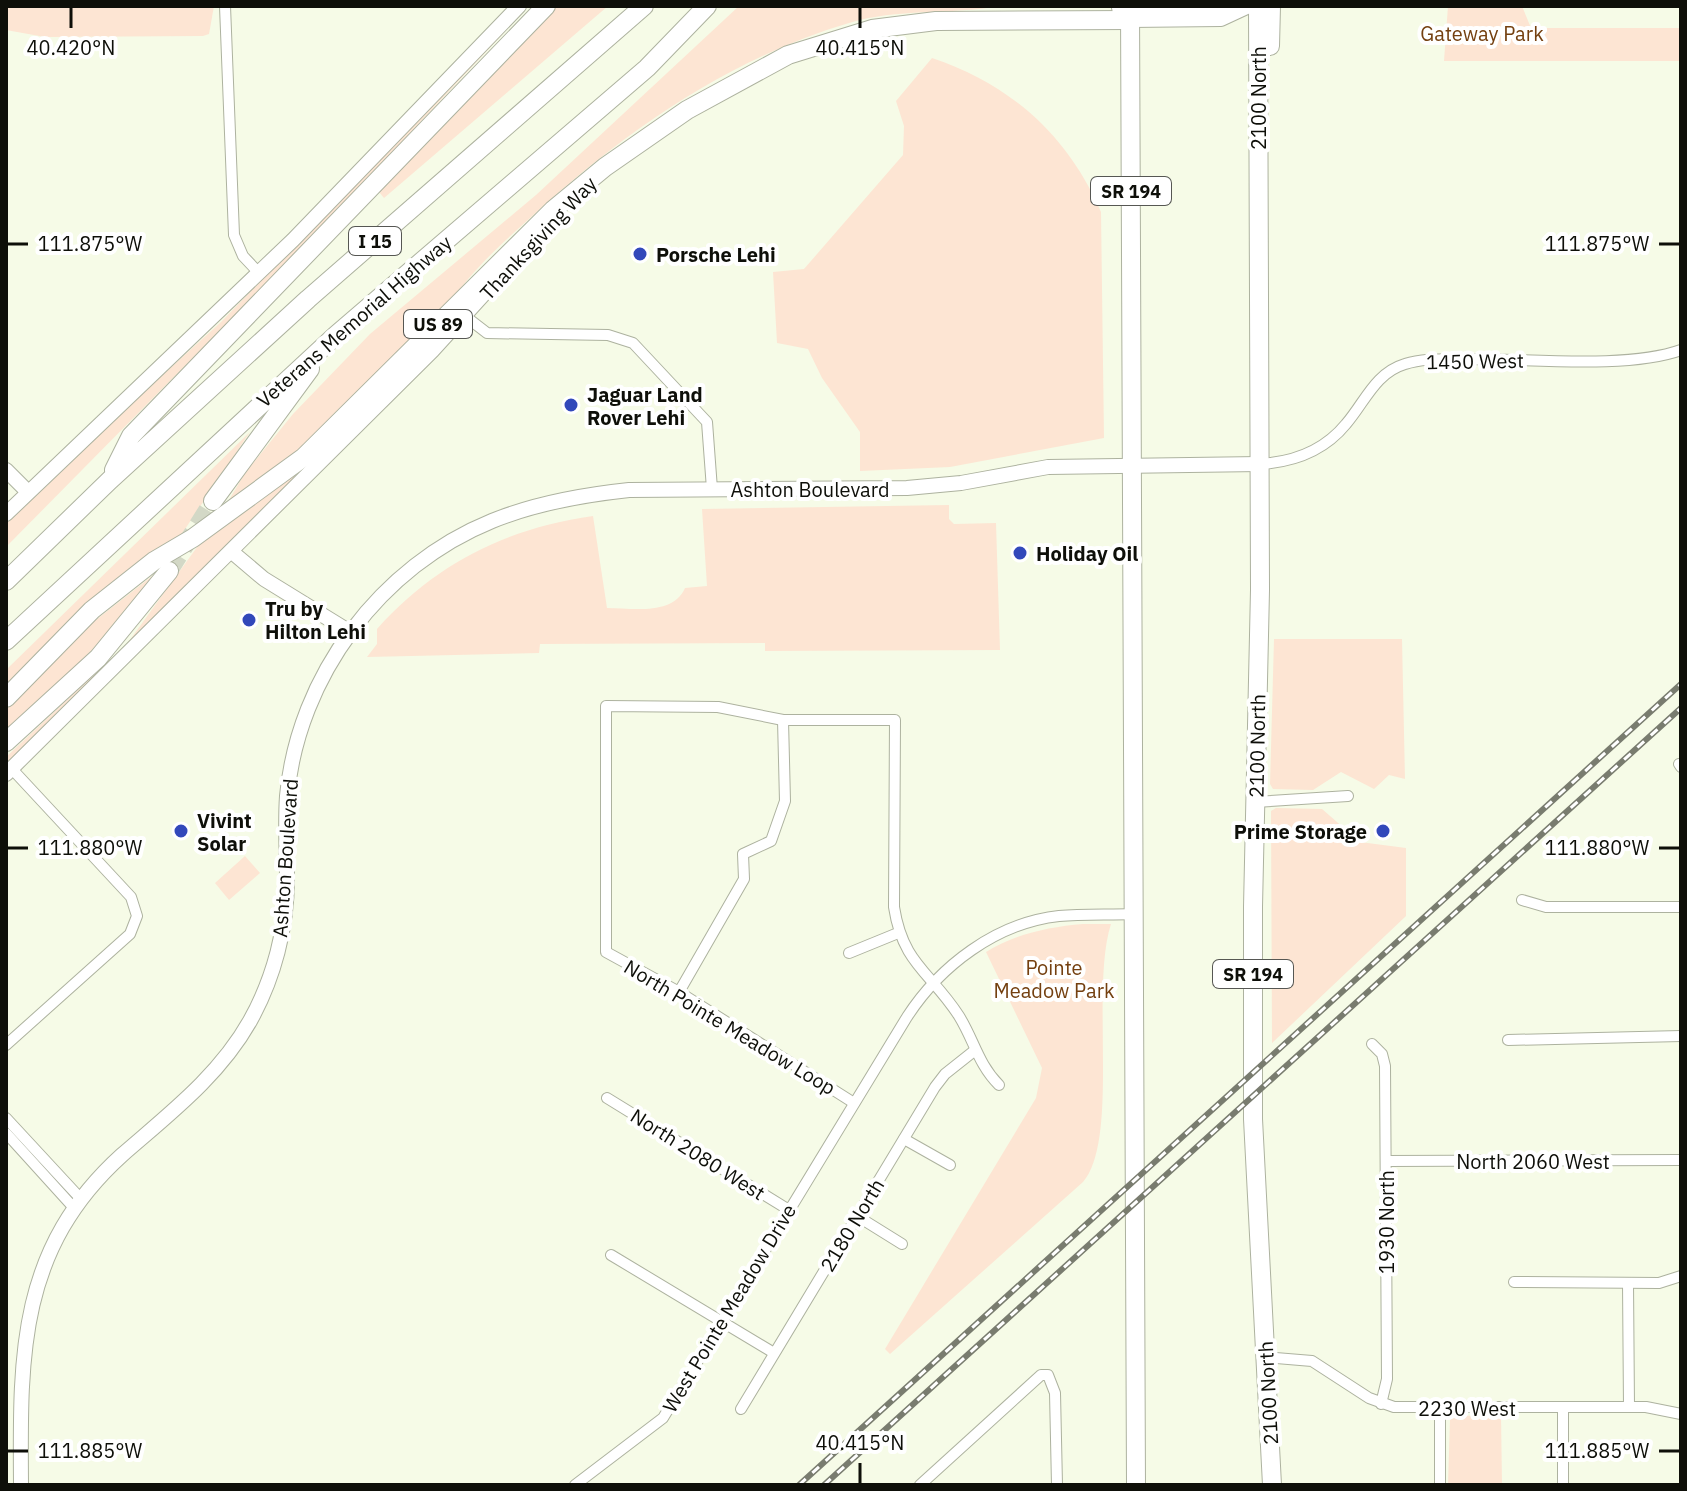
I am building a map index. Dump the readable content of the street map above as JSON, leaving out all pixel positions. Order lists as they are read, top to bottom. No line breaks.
{"streets":{"highway":["2100 North","SR 194","Thanksgiving Way","I 15","Veterans Memorial Highway","US 89"],"street":["1450 West","Ashton Boulevard","North Pointe Meadow Loop","North 2080 West","North 2060 West","1930 North","2180 North","West Pointe Meadow Drive","2230 West"]},"crossings":[["2100 North","1450 West"],["2100 North","Ashton Boulevard"],["2100 North","2230 West"],["SR 194","Thanksgiving Way"],["SR 194","Ashton Boulevard"],["SR 194","West Pointe Meadow Drive"],["Thanksgiving Way","US 89"],["1450 West","Ashton Boulevard"],["North Pointe Meadow Loop","West Pointe Meadow Drive"],["North 2080 West","West Pointe Meadow Drive"],["North 2060 West","1930 North"],["1930 North","2230 West"]],"parks":["Gateway Park","Pointe Meadow Park"],"places":["Porsche Lehi","Jaguar Land Rover Lehi","Holiday Oil","Tru by Hilton Lehi","Vivint Solar","Prime Storage"],"coordinates":["40.420°N","40.415°N","111.875°W","111.880°W","111.885°W"]}
